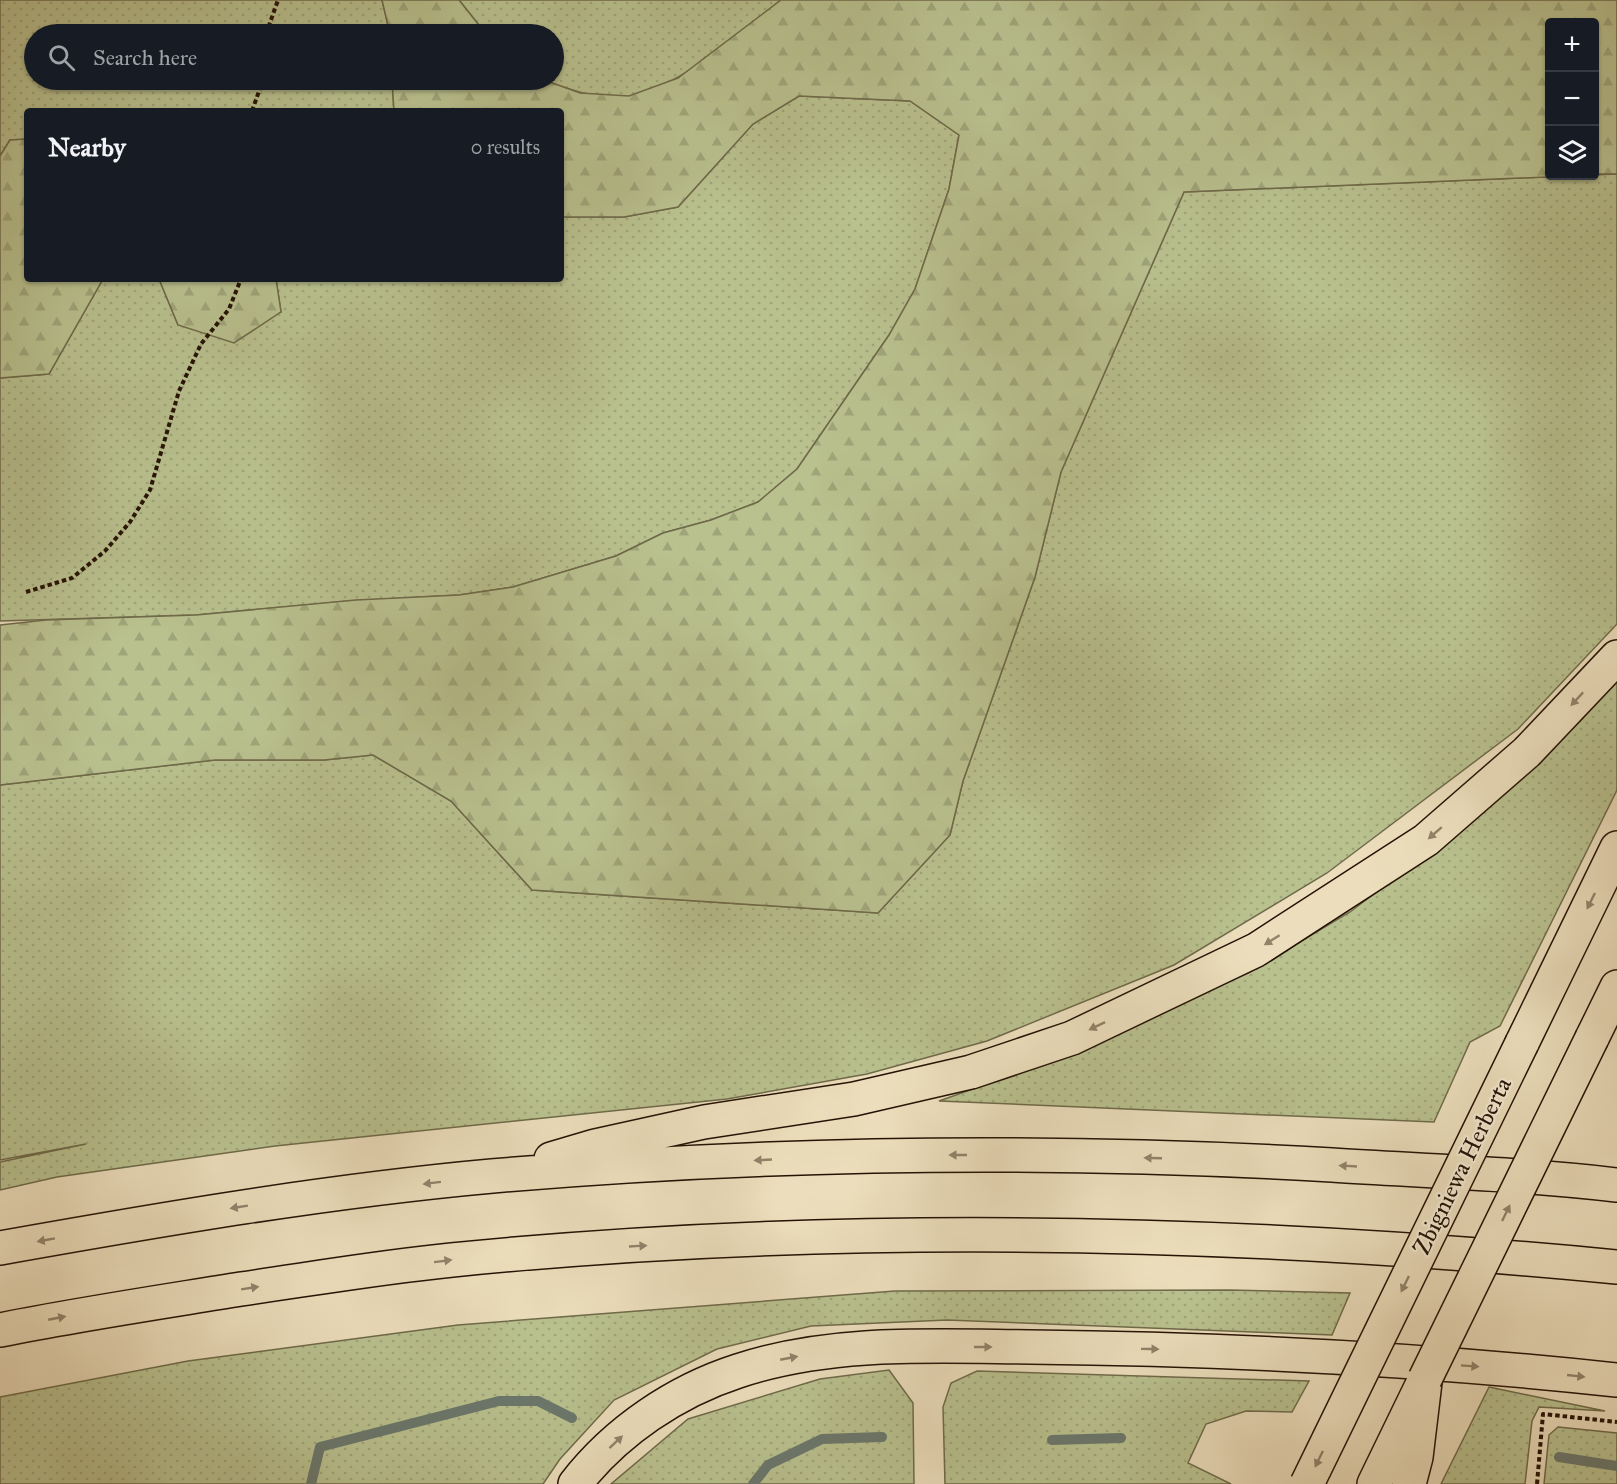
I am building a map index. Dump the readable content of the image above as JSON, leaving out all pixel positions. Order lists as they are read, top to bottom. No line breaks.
{"streets":{"main road":["Zbigniewa Herberta"]},"page":{"map_buttons":["+","−"],"search":"Search here","heading":["Nearby","0 results"]}}
